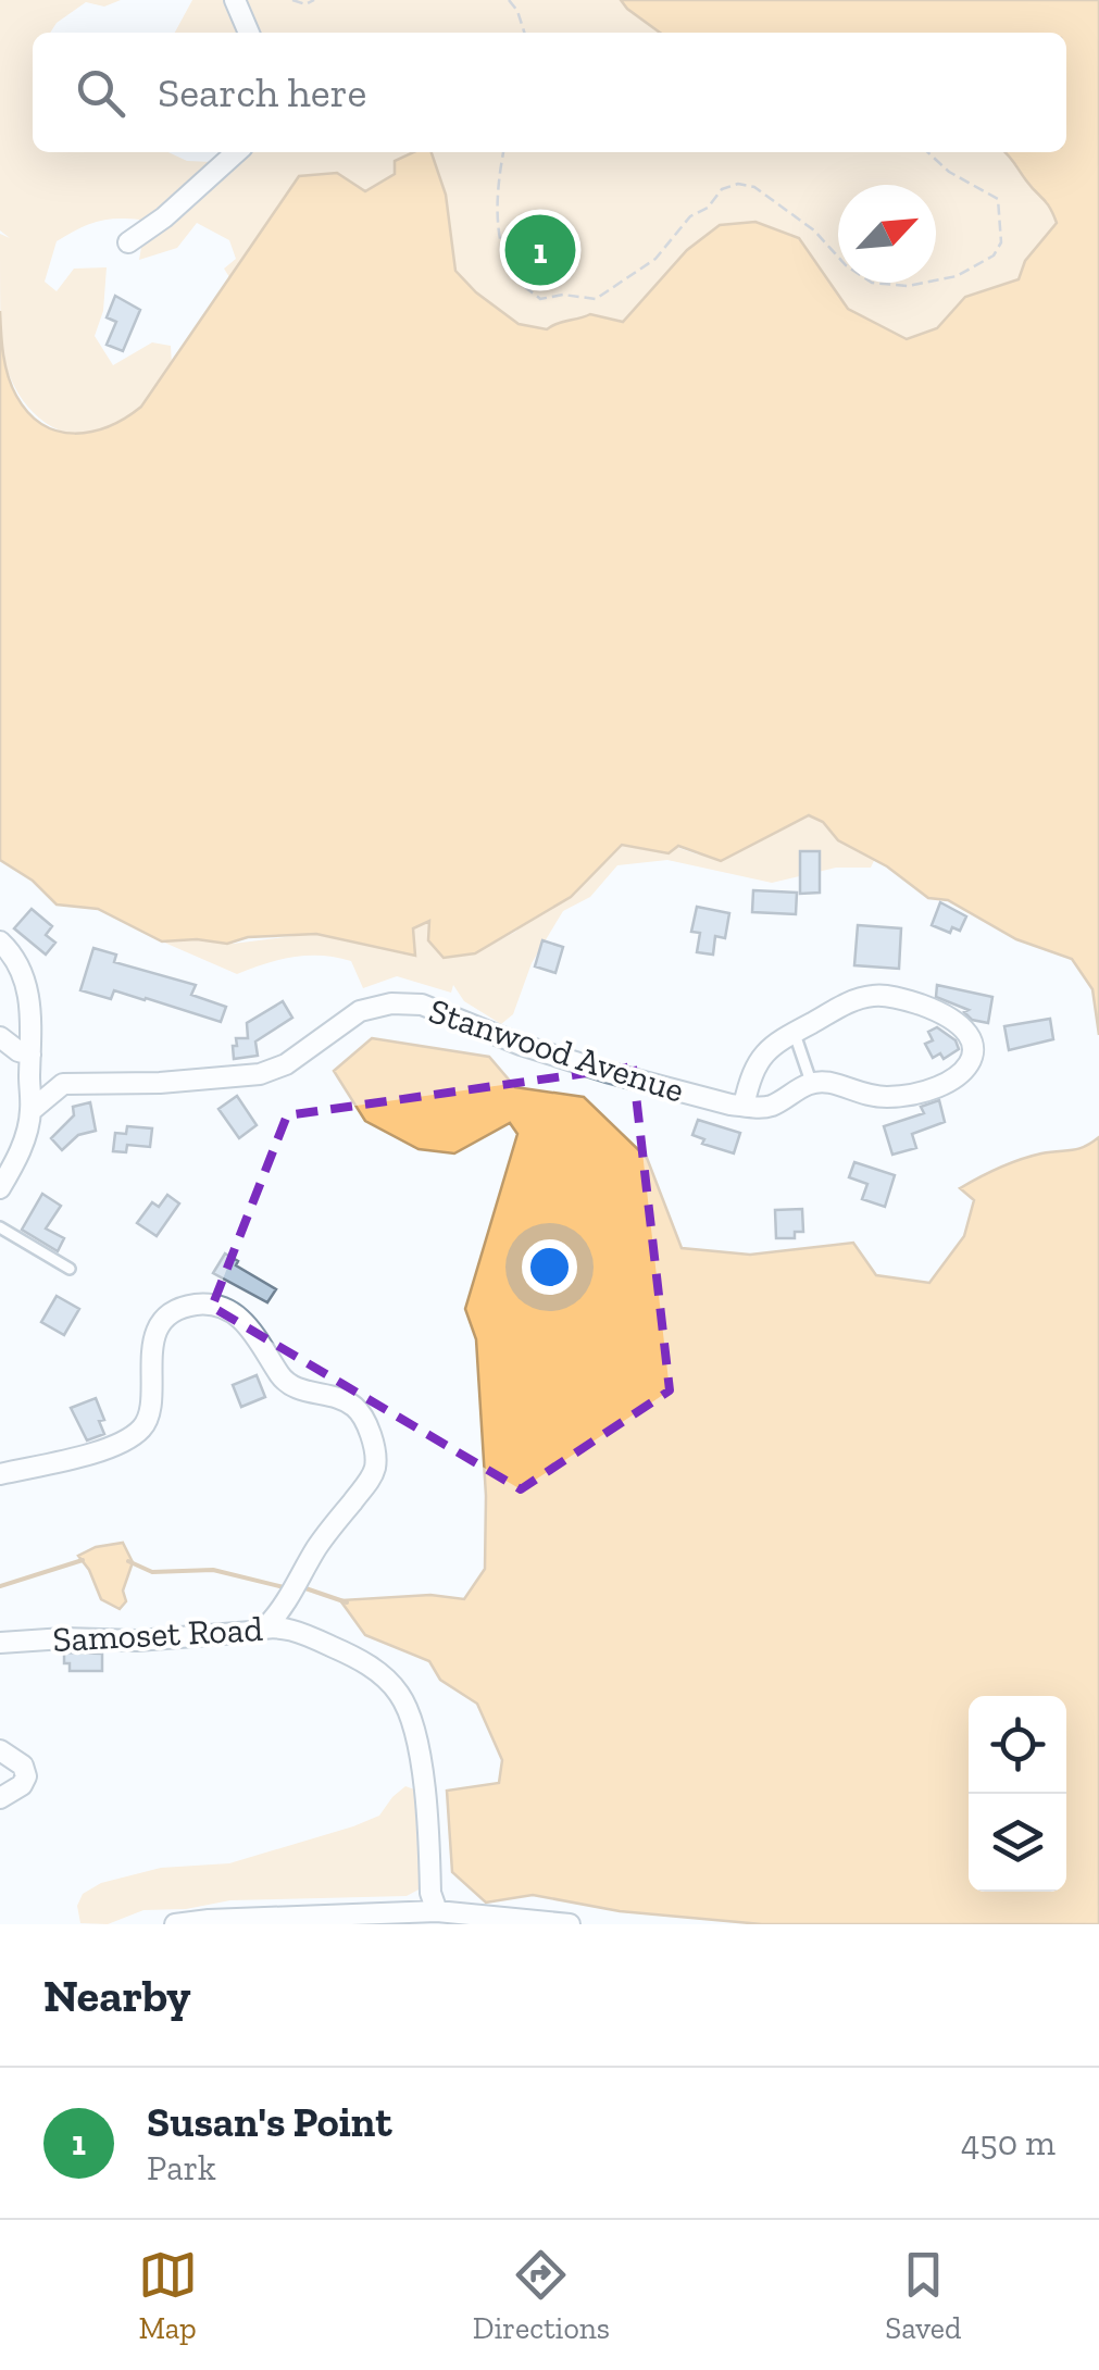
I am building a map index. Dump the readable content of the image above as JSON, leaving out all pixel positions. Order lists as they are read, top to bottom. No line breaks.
{"streets":{"street":["Stanwood Avenue","Samoset Road"]},"north":"top right","page":{"search":"Search here","pins":"1","heading":"Nearby","list":[{"mark":"1","name":"Susan's Point","note":"Park","value":"450 m"}],"nav":["Map","Directions","Saved"]}}
